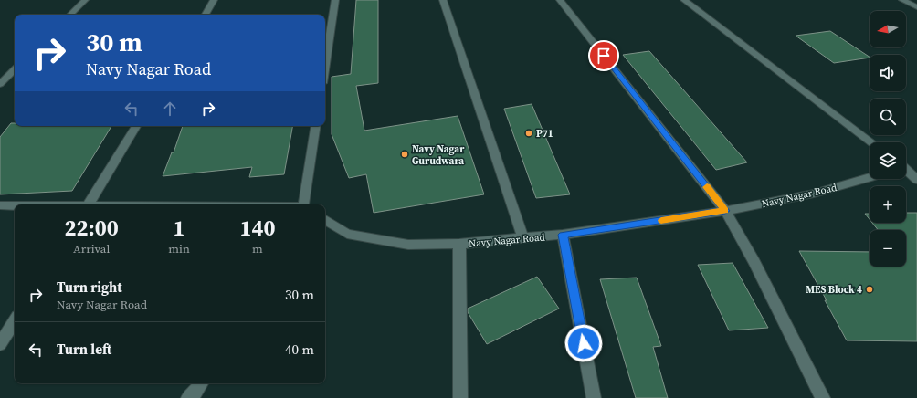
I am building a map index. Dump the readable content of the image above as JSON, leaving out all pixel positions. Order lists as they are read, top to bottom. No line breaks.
{"streets":{"street":["Navy Nagar Road"]},"places":["P71","Navy Nagar Gurudwara","MES Block 4"],"north":"left","page":{"map_buttons":["+","−"],"turn":["30 m","Navy Nagar Road"],"eta":["22:00","Arrival","1","min","140","m"],"list":[{"name":"Turn right","note":"Navy Nagar Road","value":"30 m"},{"name":"Turn left","value":"40 m"}]}}
